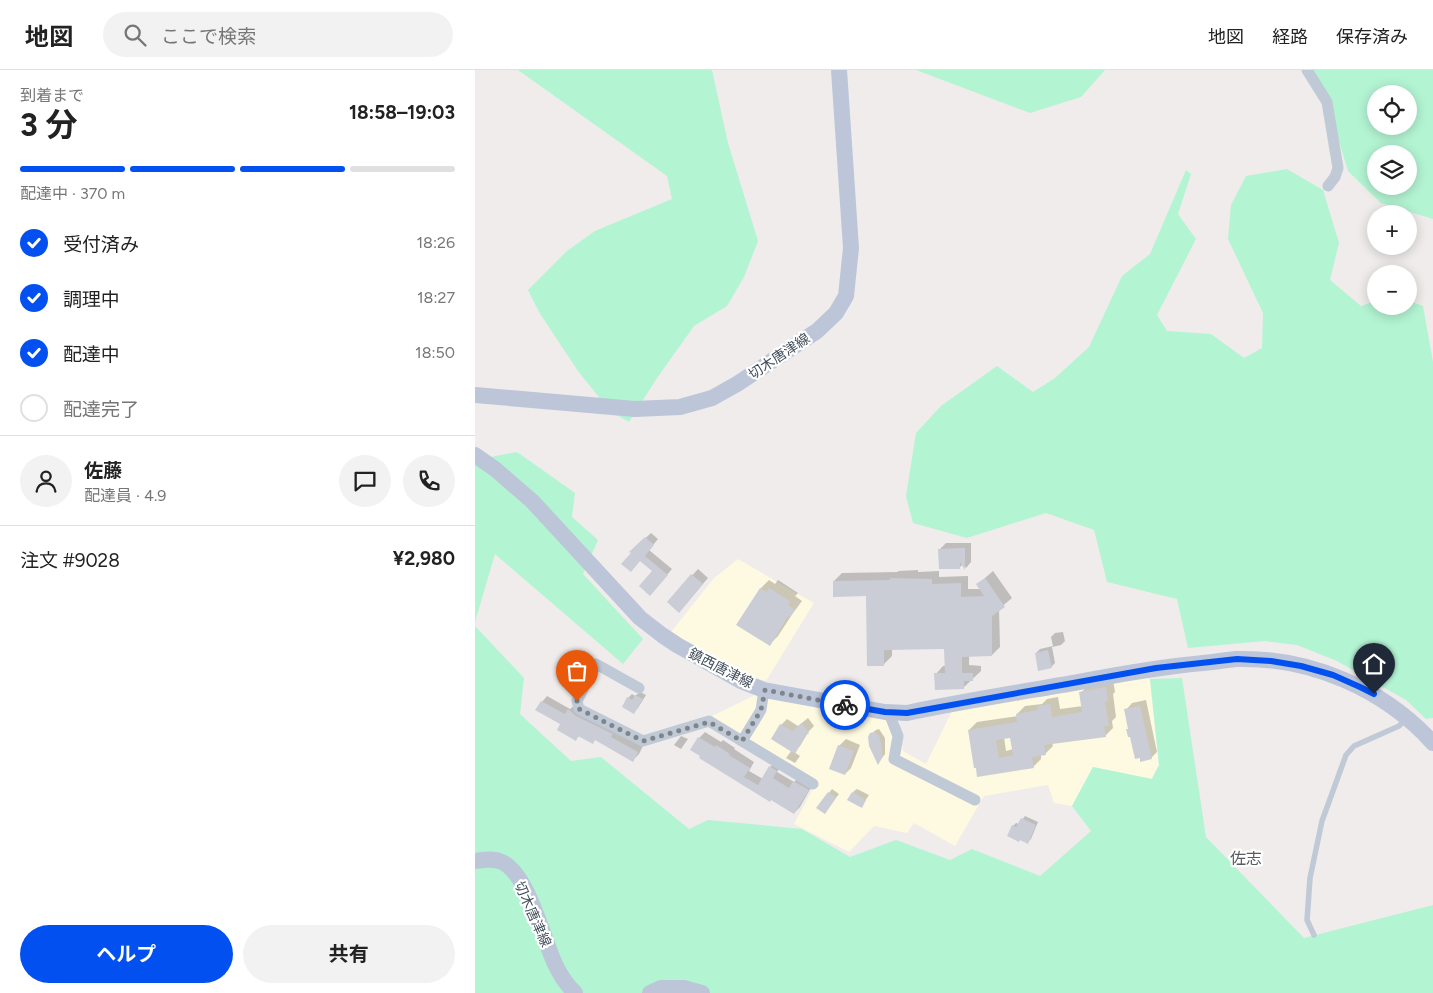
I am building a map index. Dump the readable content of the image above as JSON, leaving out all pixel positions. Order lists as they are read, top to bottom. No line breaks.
{"streets":{"main road":["切木唐津線","鎮西唐津線"]},"districts":["佐志"],"page":{"header":"地図","search":"ここで検索","nav":["地図","経路","保存済み"],"heading":["3 分","到着まで","18:58–19:03"],"panel":["佐藤","配達員 · 4.9","注文 #9028","¥2,980"],"map_buttons":["+","−"],"bar":"配達中 · 370 m","list":[["受付済み","18:26"],["調理中","18:27"],["配達中","18:50"],"配達完了"],"buttons":["ヘルプ","共有"]}}
